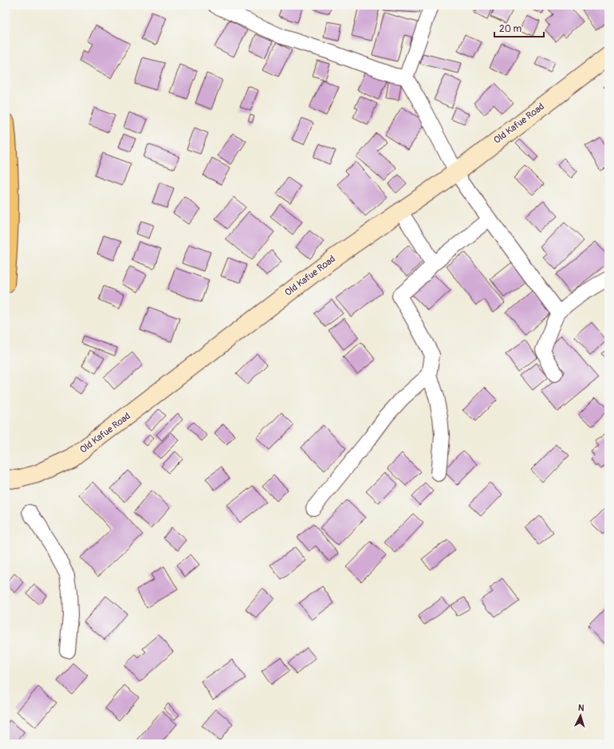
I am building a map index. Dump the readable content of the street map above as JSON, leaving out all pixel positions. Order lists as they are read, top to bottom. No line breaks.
{"streets":{"street":["Old Kafue Road"]},"scale_bar":"20 m","north":"top"}
